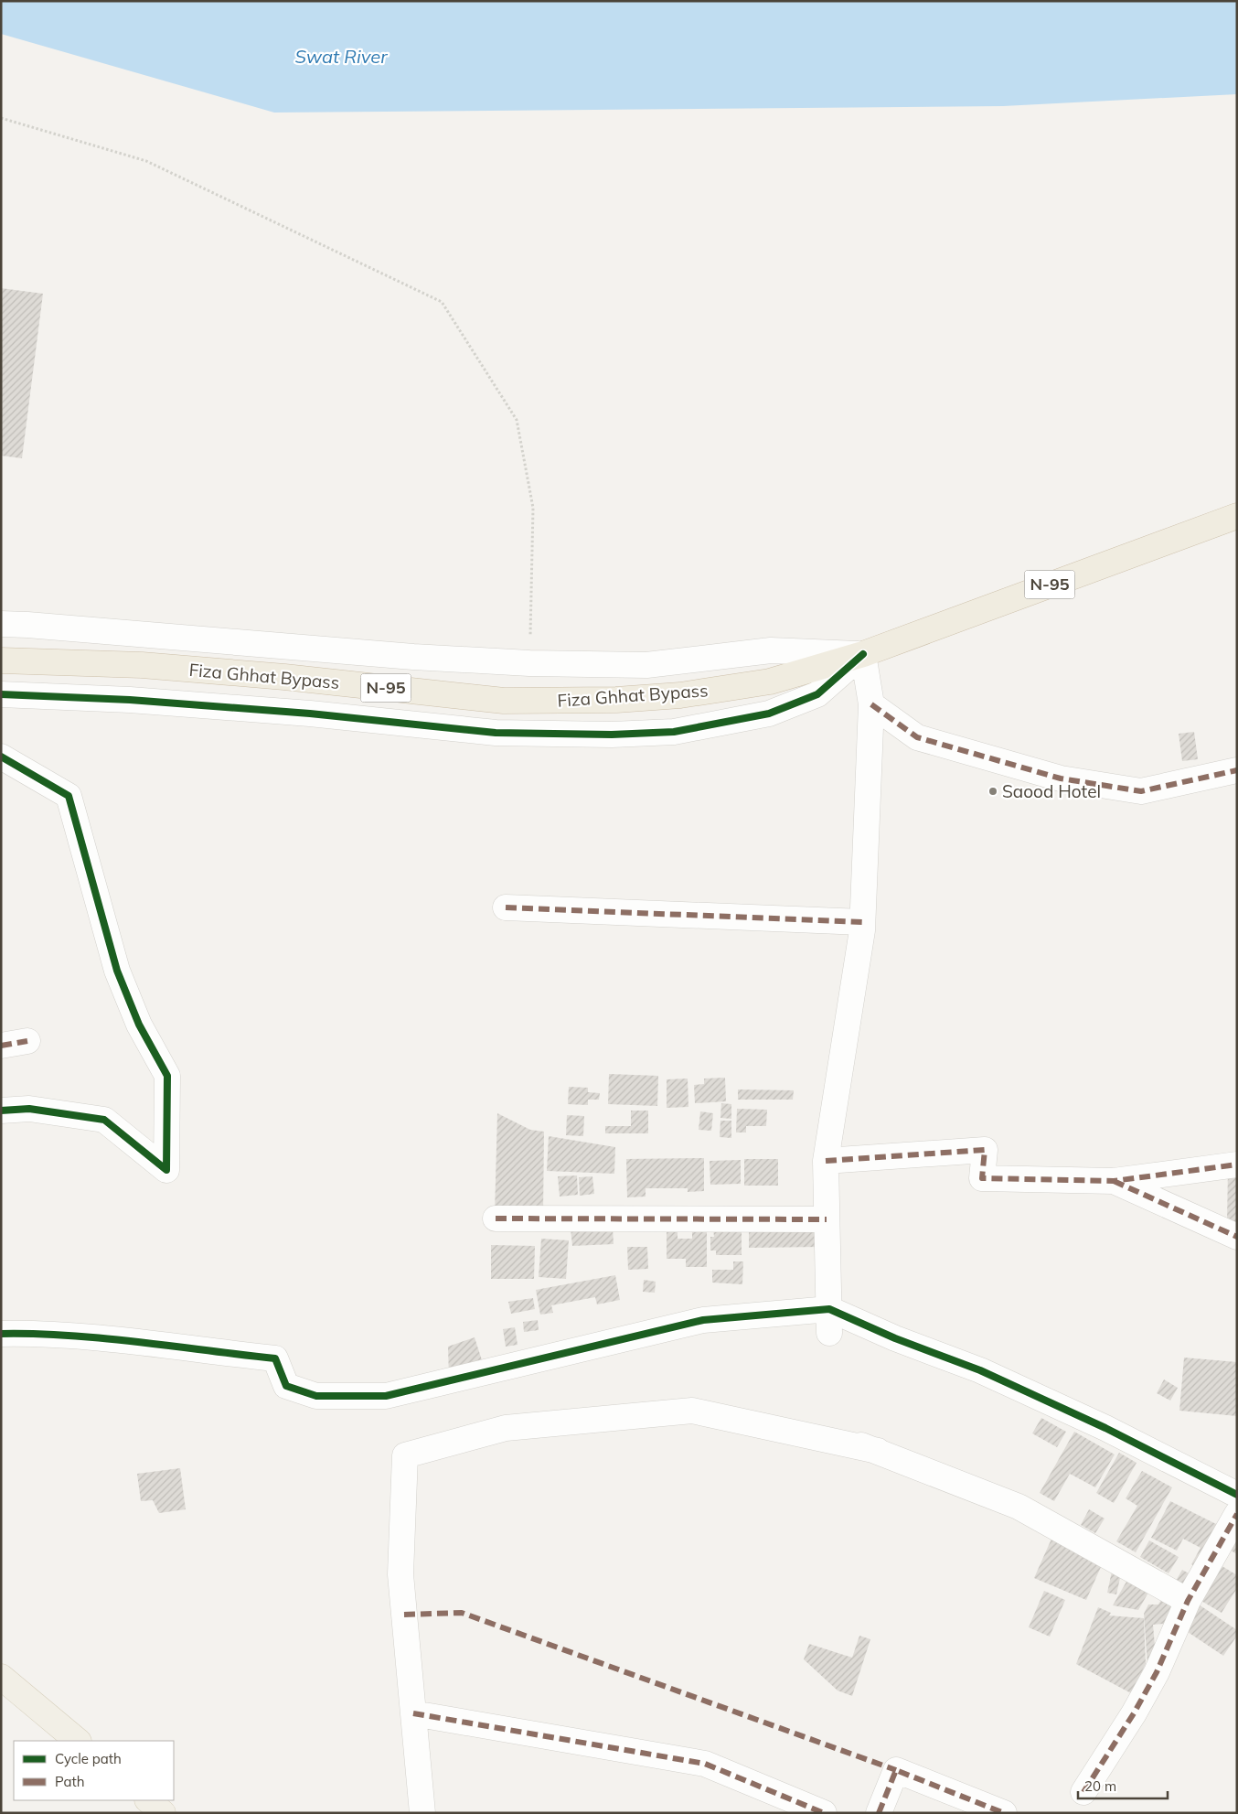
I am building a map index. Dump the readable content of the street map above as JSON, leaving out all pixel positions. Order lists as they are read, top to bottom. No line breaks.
{"streets":{"highway":["N-95","Fiza Ghhat Bypass"]},"water":["Swat River"],"places":["Saood Hotel"],"legend":["Cycle path","Path"],"scale_bar":"20 m"}
